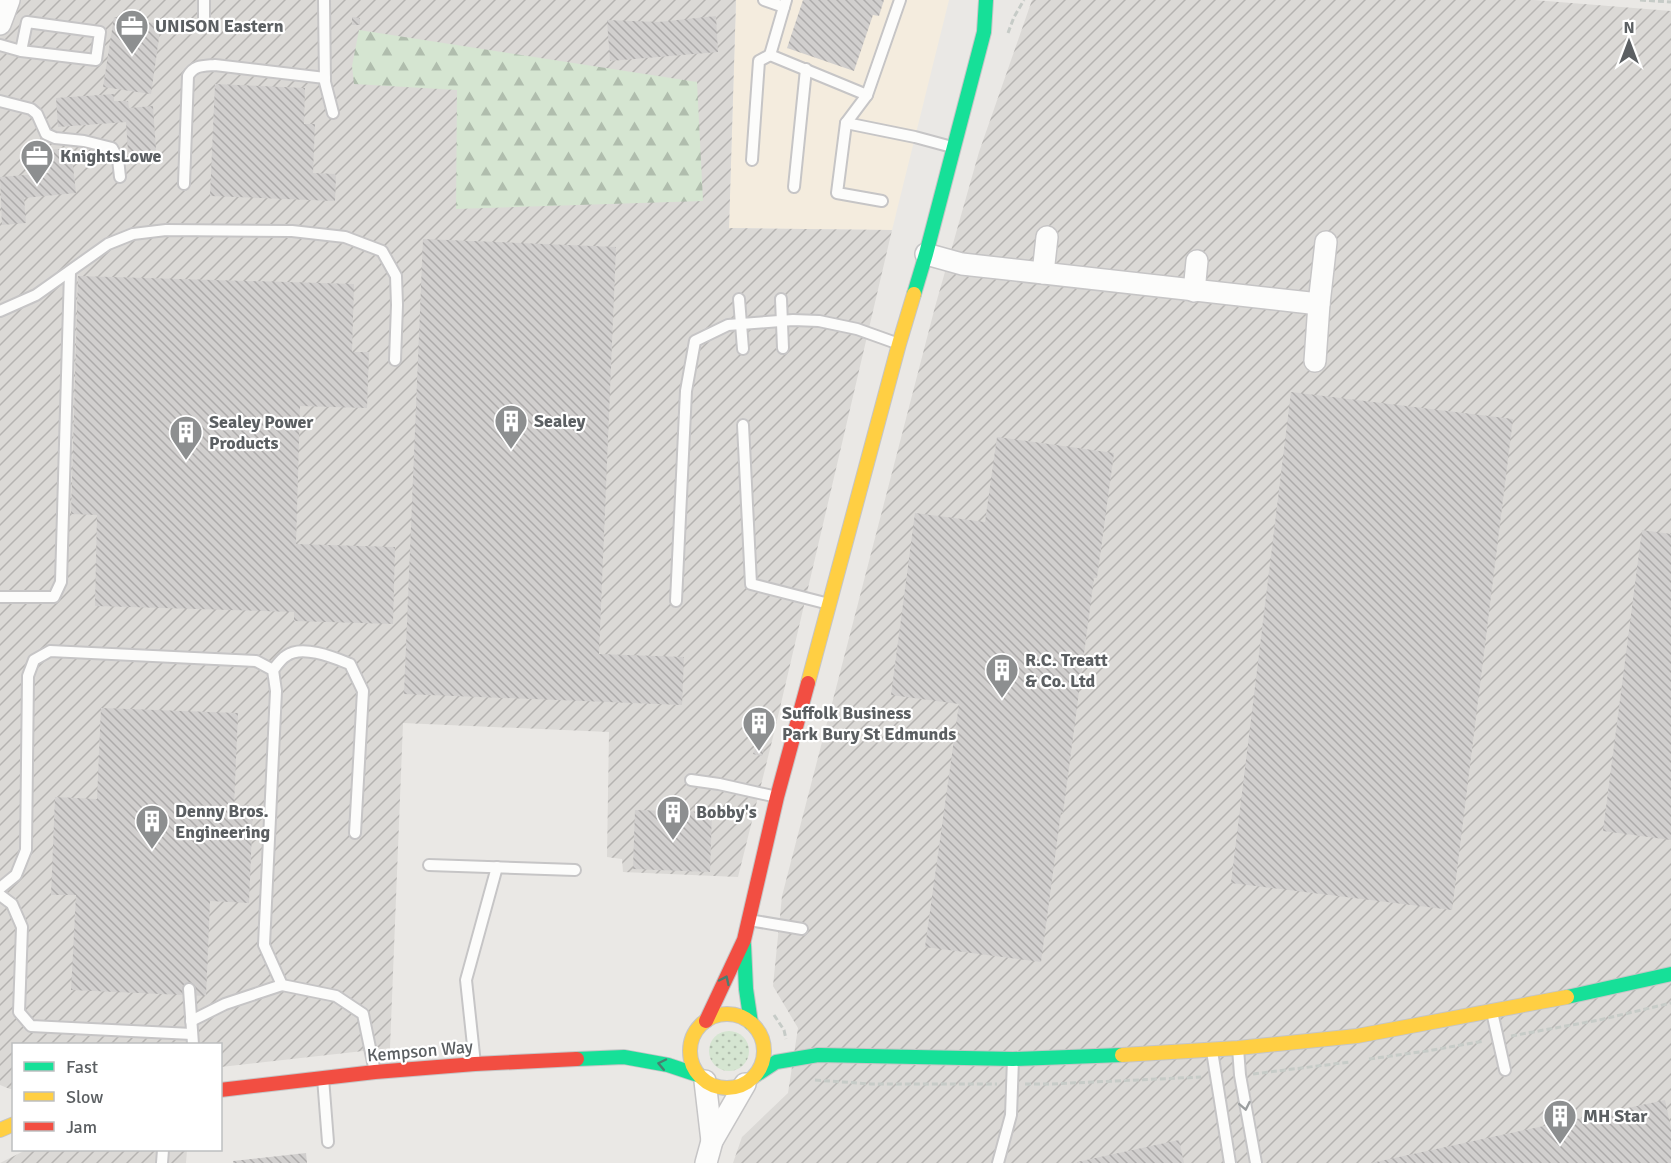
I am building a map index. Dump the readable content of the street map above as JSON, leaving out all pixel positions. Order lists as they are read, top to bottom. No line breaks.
{"streets":{"street":["Kempson Way"]},"places":{"office":["UNISON Eastern","KnightsLowe"],"building":["Sealey","Sealey Power Products","R.C. Treatt & Co. Ltd","Suffolk Business Park Bury St Edmunds","Bobby's","Denny Bros. Engineering","MH Star"]},"legend":["Fast","Slow","Jam"],"north":"top"}
